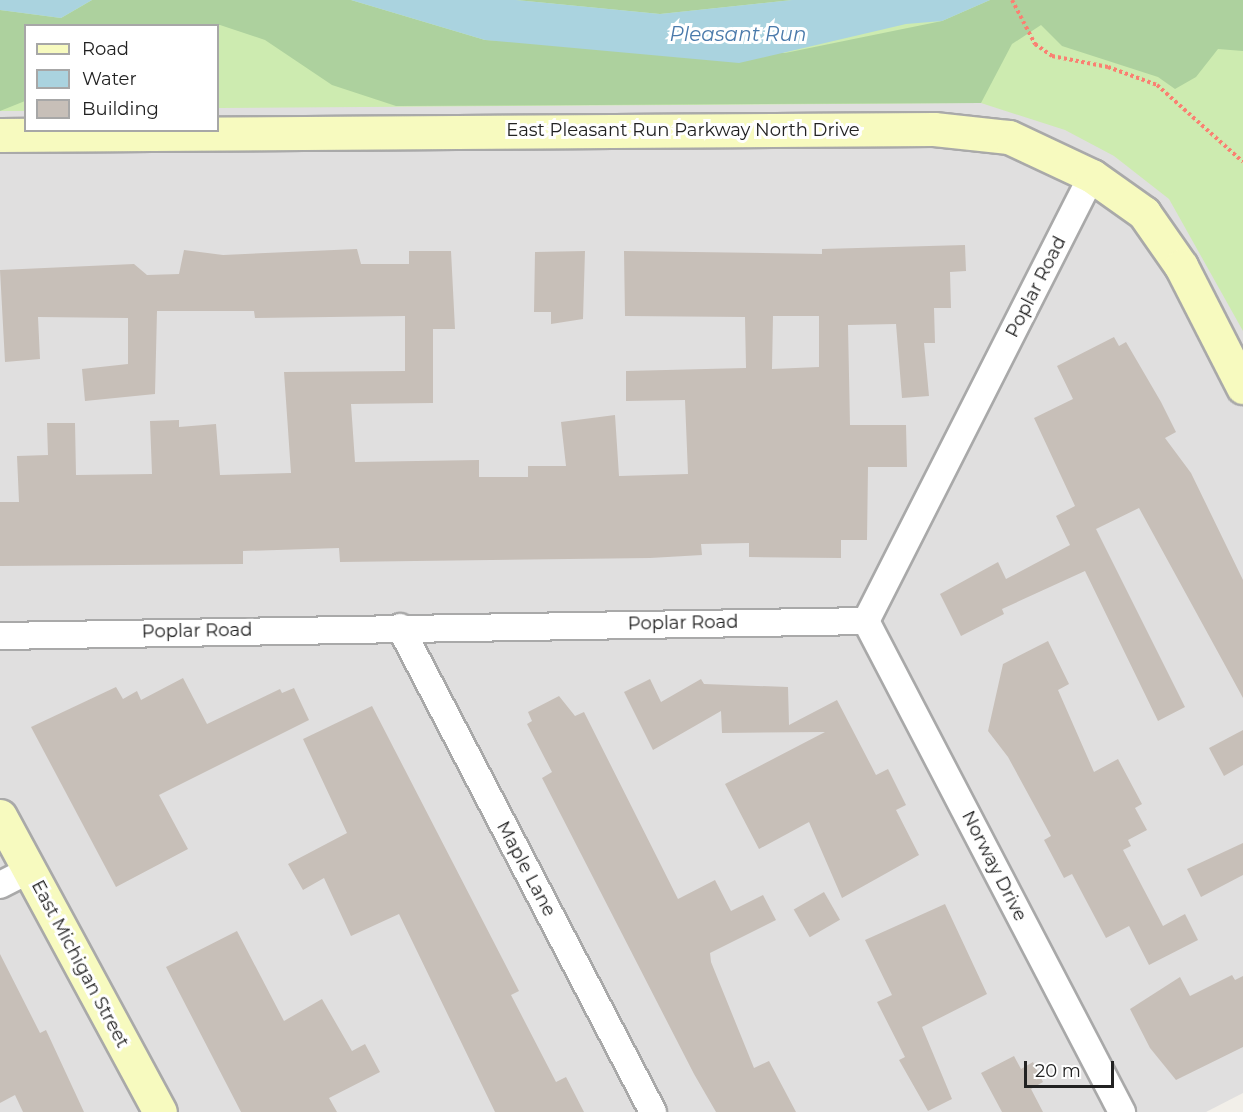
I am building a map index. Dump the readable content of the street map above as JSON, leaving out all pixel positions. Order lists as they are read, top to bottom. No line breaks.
{"streets":{"main road":["East Pleasant Run Parkway North Drive","East Michigan Street"],"street":["Poplar Road","Norway Drive","Maple Lane"]},"crossings":[["East Pleasant Run Parkway North Drive","Poplar Road"],["Poplar Road","Norway Drive"],["Poplar Road","Maple Lane"]],"water":["Pleasant Run"],"legend":["Road","Water","Building"],"scale_bar":"20 m"}
